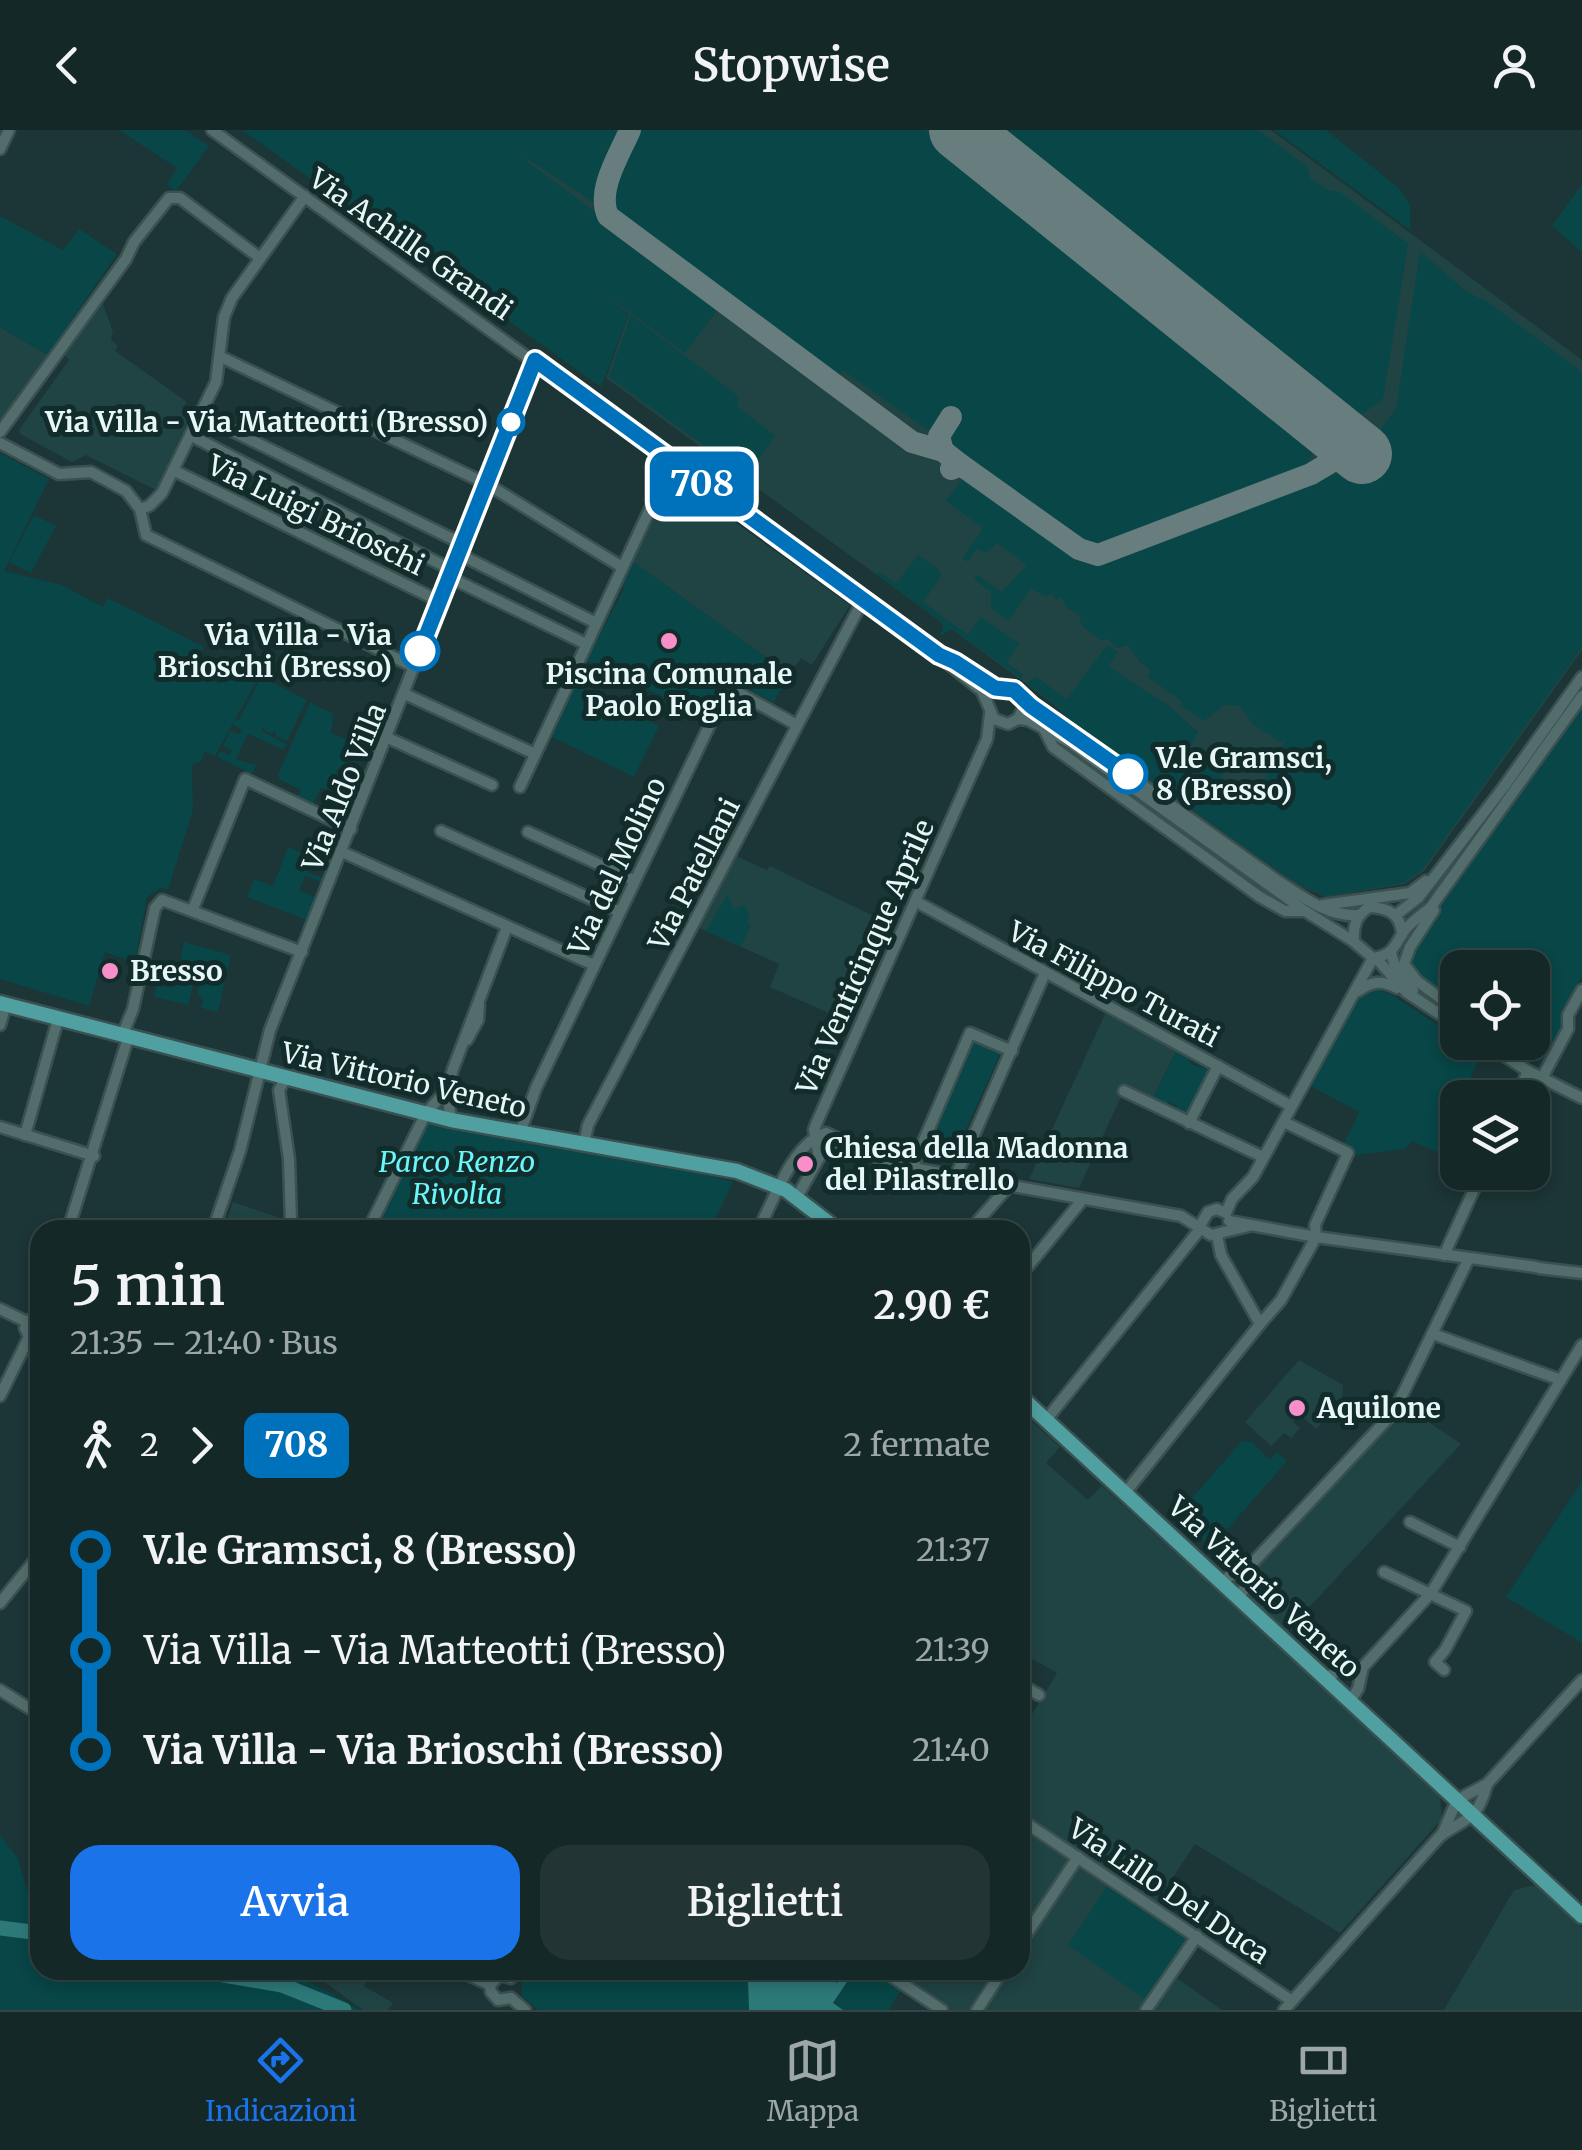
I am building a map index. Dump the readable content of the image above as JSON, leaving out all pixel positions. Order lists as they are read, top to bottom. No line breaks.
{"streets":{"main road":["Via Vittorio Veneto"],"street":["Via Achille Grandi","Via Luigi Brioschi","Via Aldo Villa","Via del Molino","Via Patellani","Via Venticinque Aprile","Via Filippo Turati","Via Lillo Del Duca"]},"crossings":[["Via Achille Grandi","Via Aldo Villa"],["Via Achille Grandi","Via Patellani"],["Via Luigi Brioschi","Via Aldo Villa"],["Via Aldo Villa","Via Vittorio Veneto"],["Via del Molino","Via Patellani"],["Via del Molino","Via Vittorio Veneto"],["Via Patellani","Via Vittorio Veneto"],["Via Venticinque Aprile","Via Filippo Turati"],["Via Venticinque Aprile","Via Vittorio Veneto"]],"parks":["Parco Renzo Rivolta"],"places":["Via Villa - Via Matteotti (Bresso)","Piscina Comunale Paolo Foglia","Via Villa - Via Brioschi (Bresso)","V.le Gramsci, 8 (Bresso)","Bresso","Chiesa della Madonna del Pilastrello","Aquilone"],"lines":["bus line 708"],"page":{"header":"Stopwise","on_map":"708","heading":["5 min","21:35 – 21:40 · Bus","2.90 €"],"legs":["2","708","2 fermate"],"list":[{"name":"V.le Gramsci, 8 (Bresso)","value":"21:37"},{"name":"Via Villa - Via Matteotti (Bresso)","value":"21:39"},{"name":"Via Villa - Via Brioschi (Bresso)","value":"21:40"}],"buttons":["Avvia","Biglietti"],"tabs":["Indicazioni","Mappa","Biglietti"]}}
